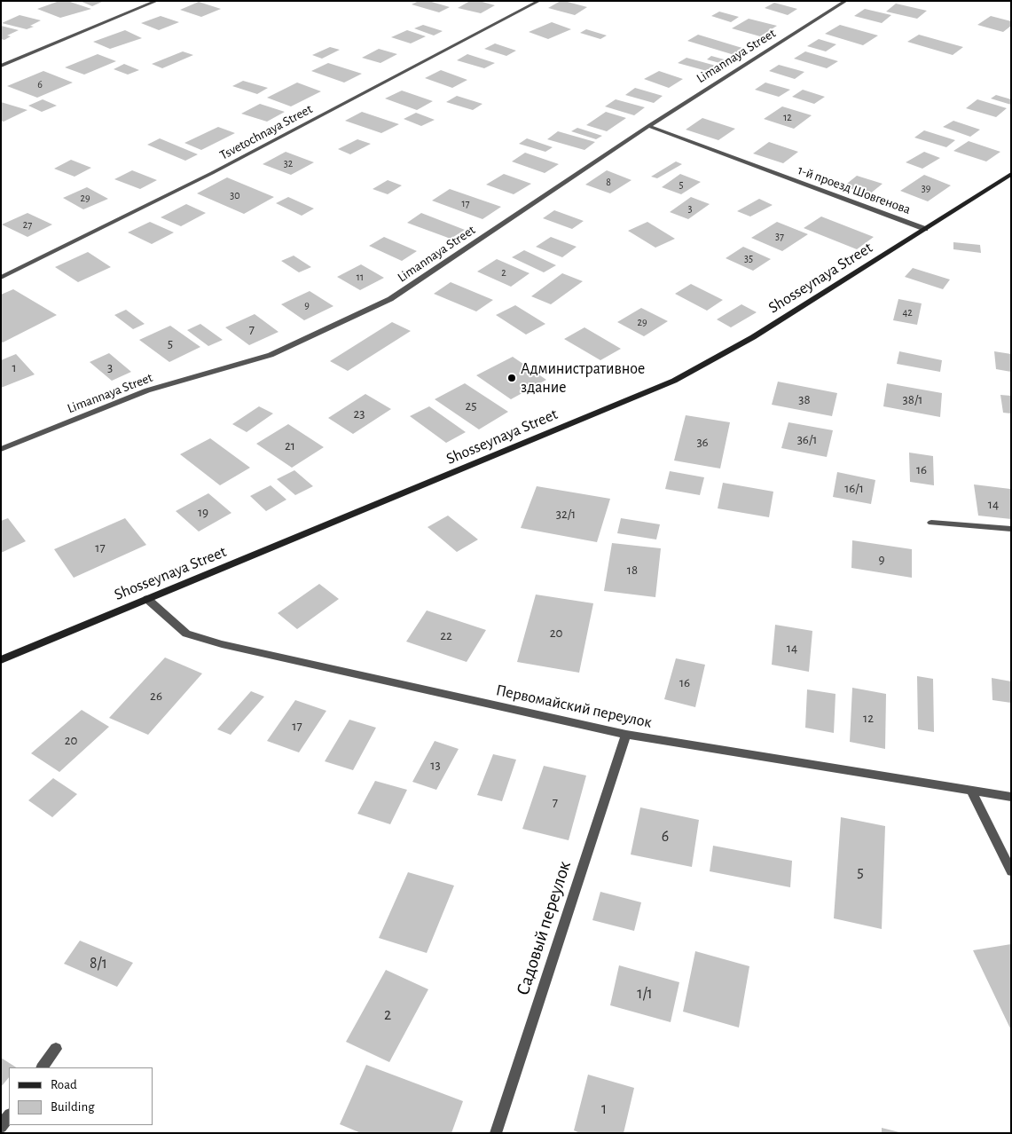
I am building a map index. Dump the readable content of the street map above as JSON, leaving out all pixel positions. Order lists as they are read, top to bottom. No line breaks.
{"streets":{"main road":["Shosseynaya Street"],"street":["Limannaya Street","Tsvetochnaya Street","1-й проезд Шовгенова","Первомайский переулок","Садовый переулок"]},"crossings":[["Limannaya Street","1-й проезд Шовгенова"],["1-й проезд Шовгенова","Shosseynaya Street"],["Shosseynaya Street","Первомайский переулок"],["Первомайский переулок","Садовый переулок"]],"places":["Административное здание"],"house_numbers":["6","12","32","8","5","39","30","29","17","3","27","37","35","2","11","9","42","29","7","5","1","3","38","38/1","25","23","36/1","36","21","16","16/1","14","19","32/1","17","9","18","20","22","14","16","26","12","17","20","13","7","6","5","8/1","1/1","2","1"],"legend":["Road","Building"]}
